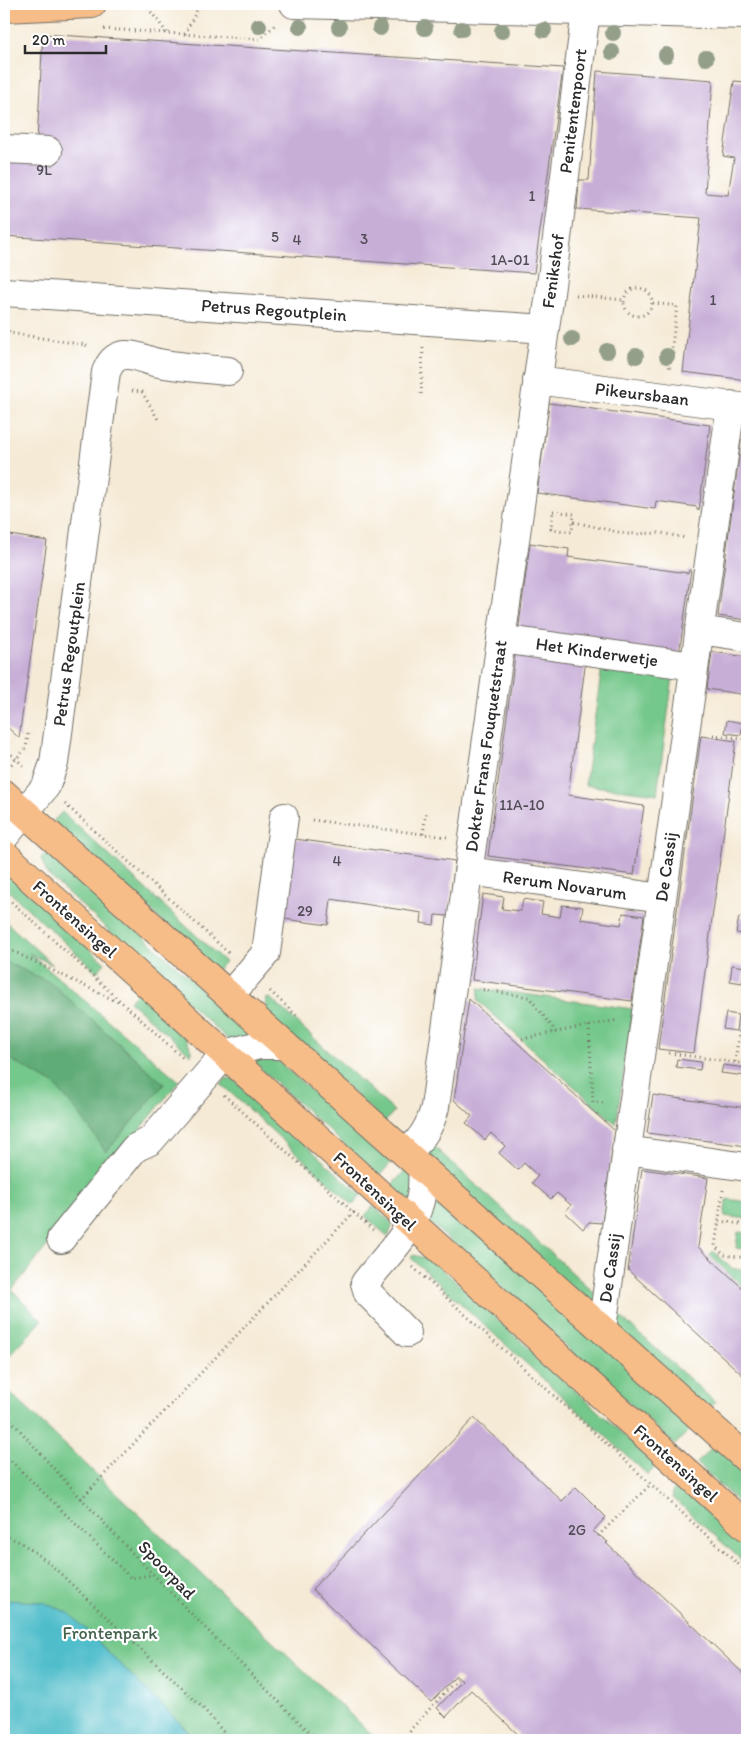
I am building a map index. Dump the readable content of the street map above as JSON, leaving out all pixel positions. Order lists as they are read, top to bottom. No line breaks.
{"streets":{"main road":["Frontensingel"],"street":["Penitentenpoort","Fenikshof","Petrus Regoutplein","Pikeursbaan","Het Kinderwetje","Dokter Frans Fouquetstraat","De Cassij","Rerum Novarum"],"path":["Spoorpad"]},"crossings":[["Penitentenpoort","Fenikshof"],["Fenikshof","Petrus Regoutplein"],["Fenikshof","Dokter Frans Fouquetstraat"],["Petrus Regoutplein","Dokter Frans Fouquetstraat"],["Pikeursbaan","Dokter Frans Fouquetstraat"],["Pikeursbaan","De Cassij"],["Het Kinderwetje","Dokter Frans Fouquetstraat"],["Het Kinderwetje","De Cassij"],["Dokter Frans Fouquetstraat","Rerum Novarum"],["De Cassij","Rerum Novarum"]],"parks":["Frontenpark"],"house_numbers":["9L","1","5","3","4","1A-01","1","11A-10","4","29","2G"],"scale_bar":"20 m"}
